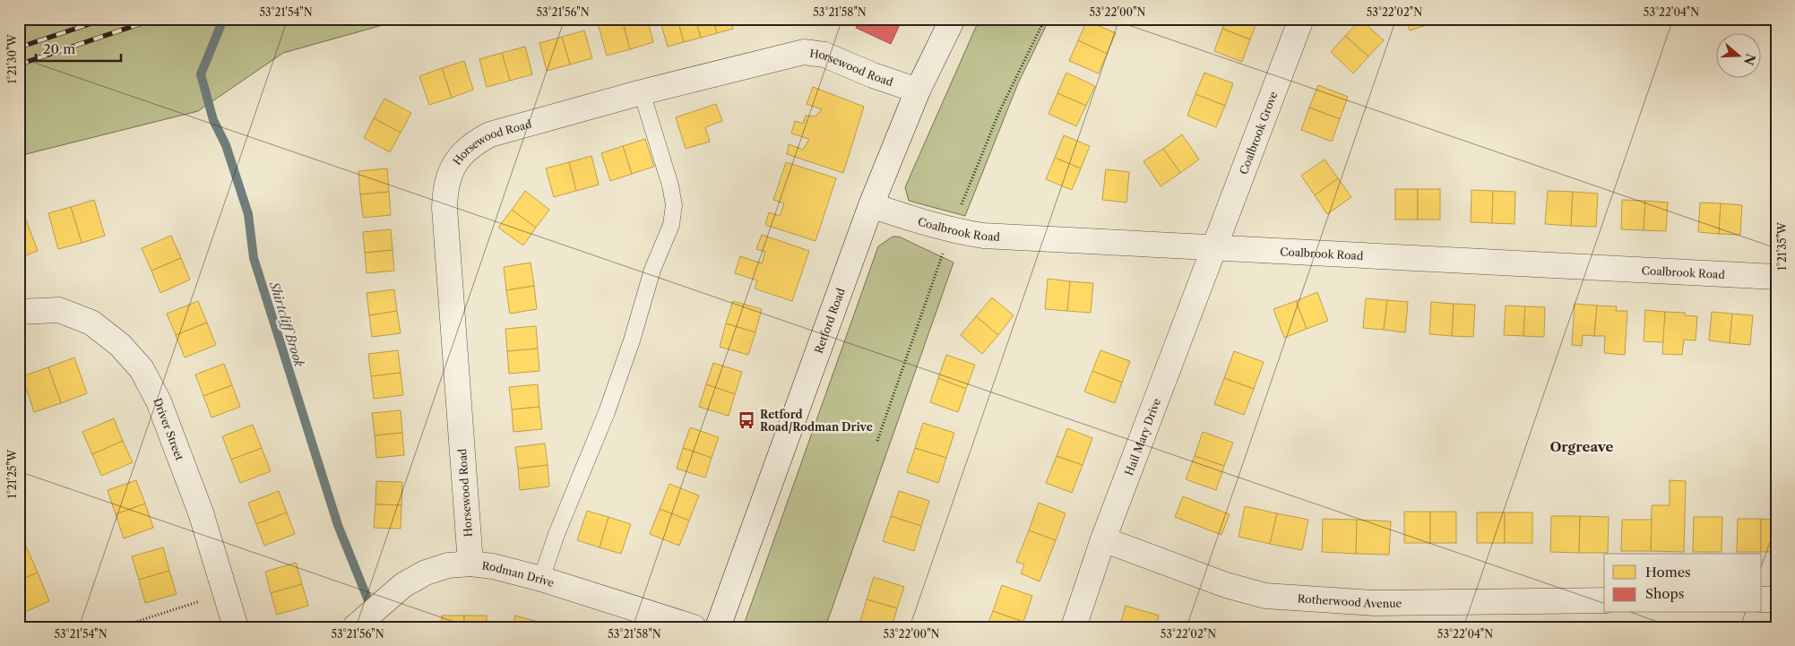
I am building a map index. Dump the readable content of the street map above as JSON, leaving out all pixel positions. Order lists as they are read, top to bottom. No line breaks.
{"streets":{"street":["Horsewood Road","Coalbrook Grove","Coalbrook Road","Retford Road","Driver Street","Hail Mary Drive","Rodman Drive","Rotherwood Avenue"]},"crossings":[["Horsewood Road","Retford Road"],["Horsewood Road","Rodman Drive"],["Coalbrook Grove","Coalbrook Road"],["Coalbrook Grove","Hail Mary Drive"],["Coalbrook Road","Retford Road"],["Coalbrook Road","Hail Mary Drive"],["Hail Mary Drive","Rotherwood Avenue"]],"districts":["Orgreave"],"water":["Shirtcliff Brook"],"places":{"bus stop":["Retford Road/Rodman Drive"]},"legend":["Homes","Shops"],"scale_bar":"20 m","north":"right","coordinates":["53°21'54\"N","53°21'56\"N","53°21'58\"N","53°22'00\"N","53°22'02\"N","53°22'04\"N","1°21'30\"W","1°21'35\"W","1°21'25\"W"]}
